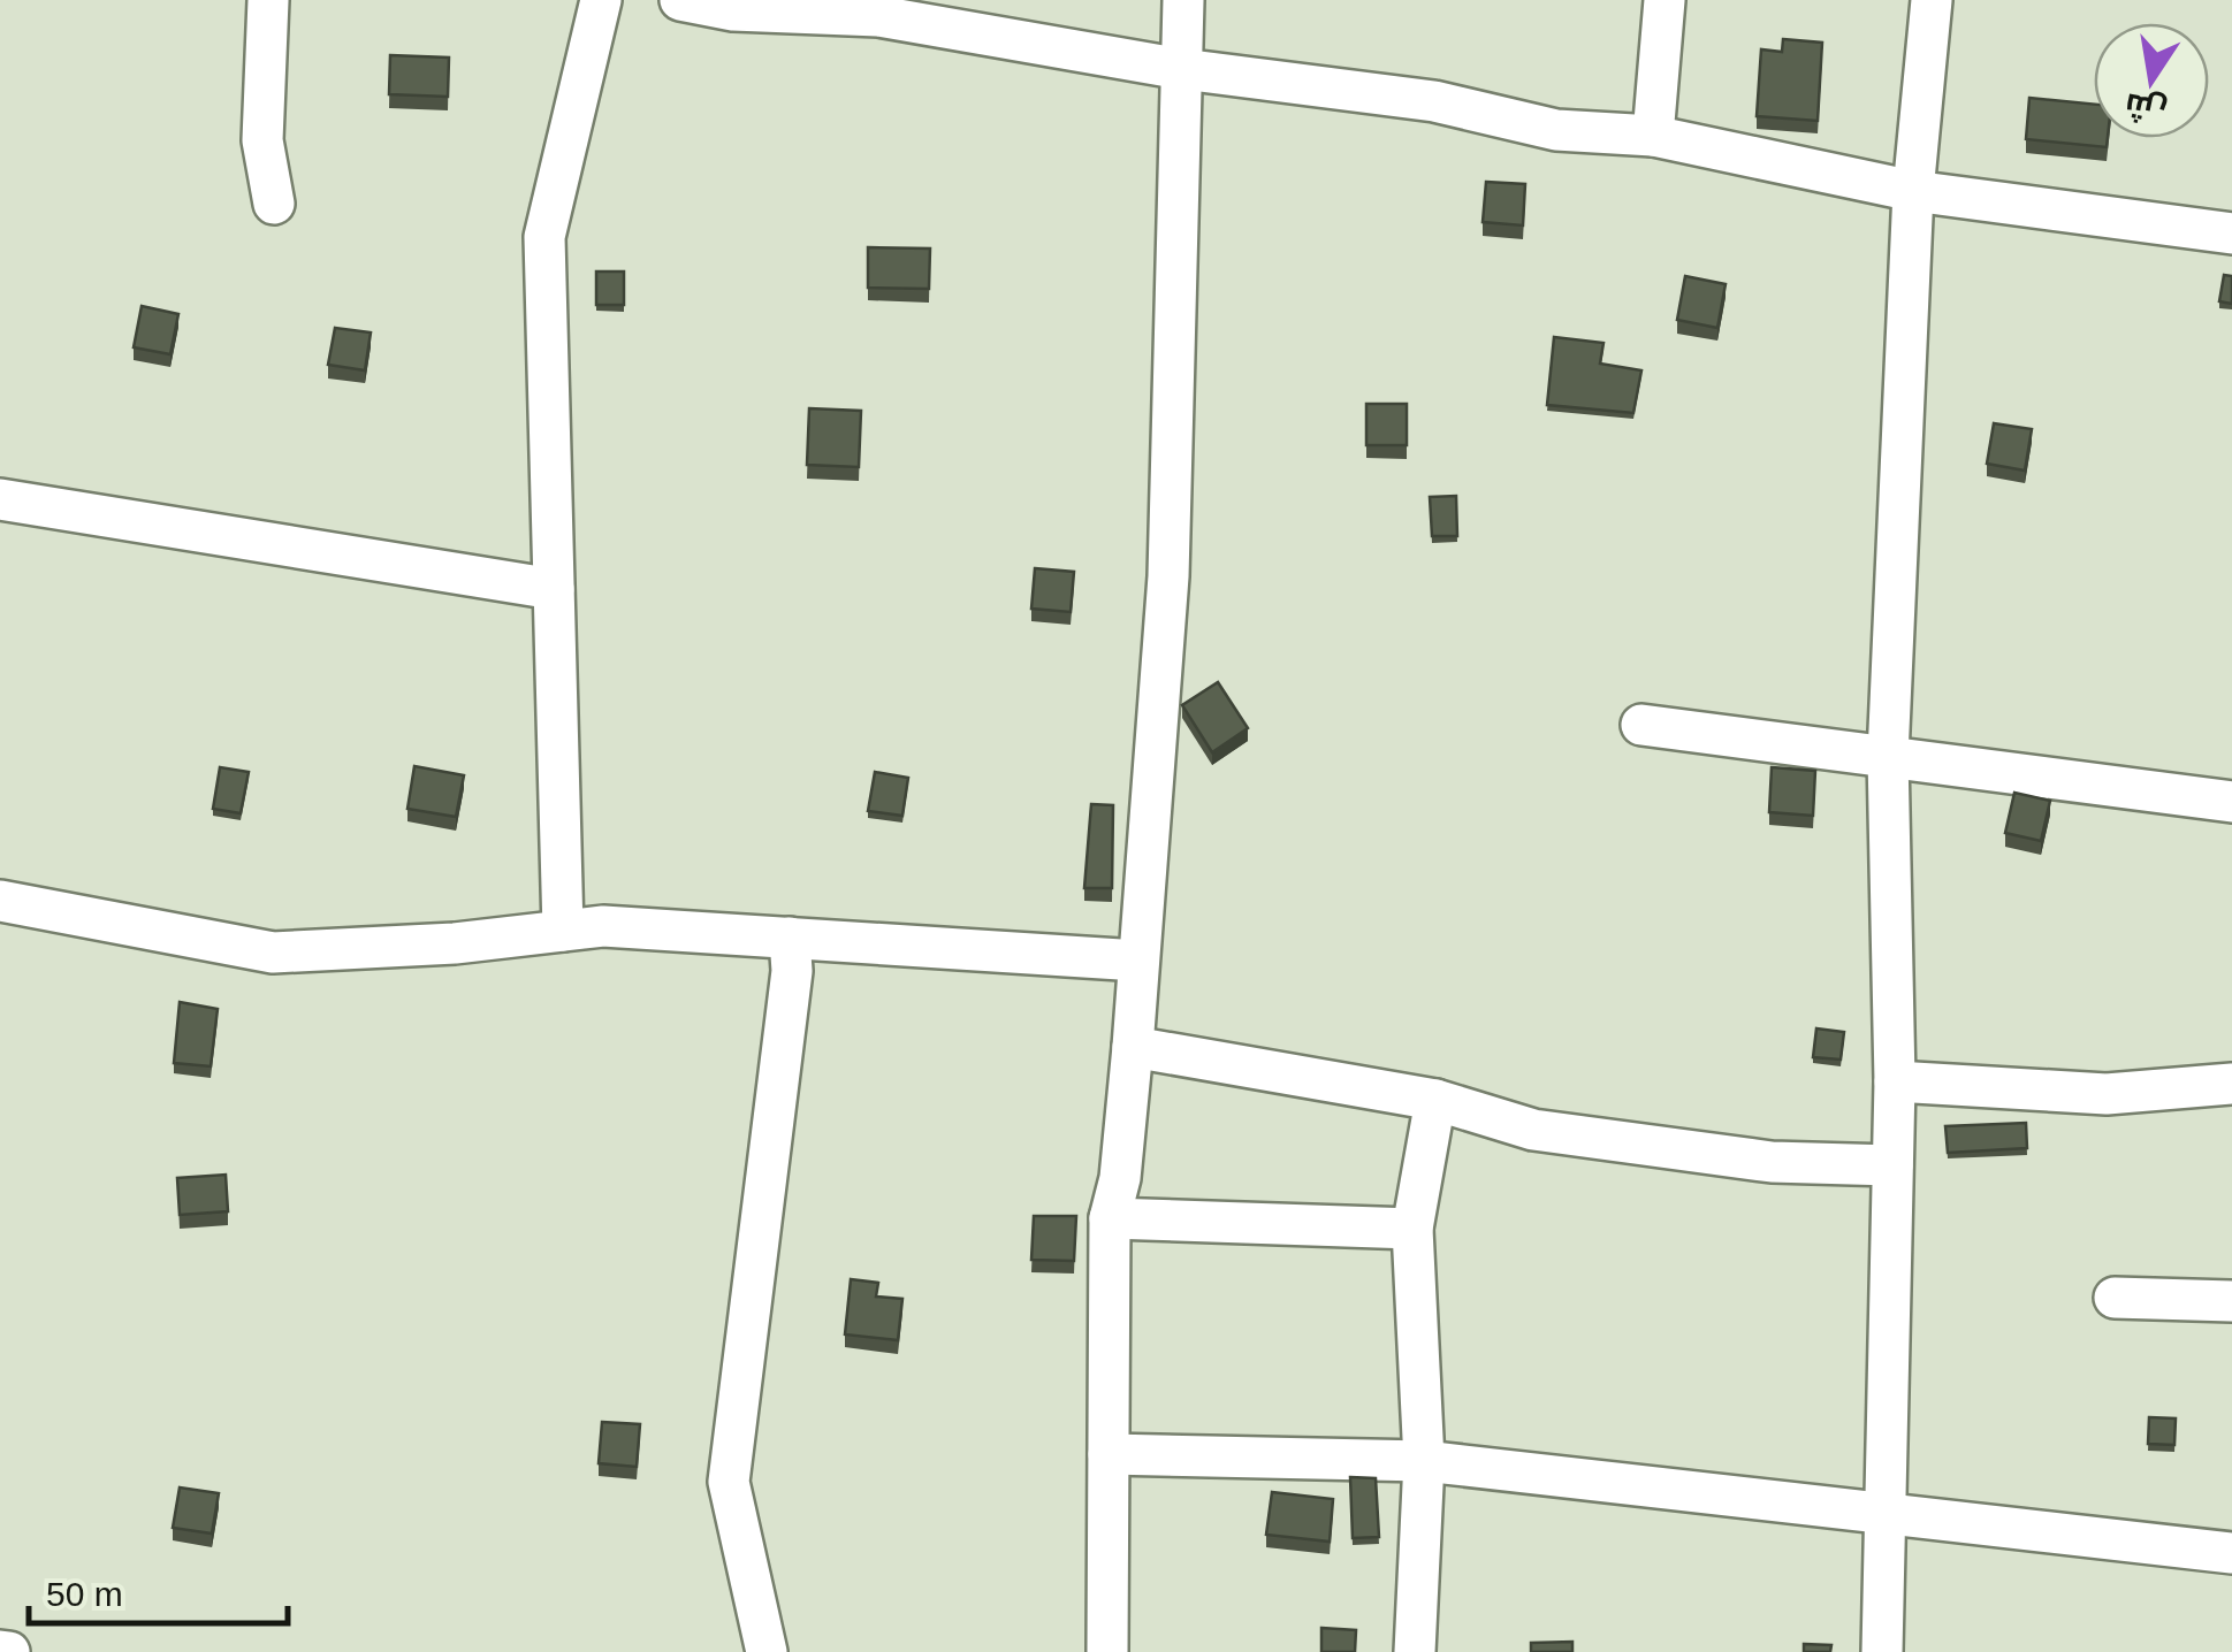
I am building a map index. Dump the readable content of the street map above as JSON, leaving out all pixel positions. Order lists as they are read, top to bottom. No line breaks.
{"scale_bar":"50 m","north":"bottom"}
